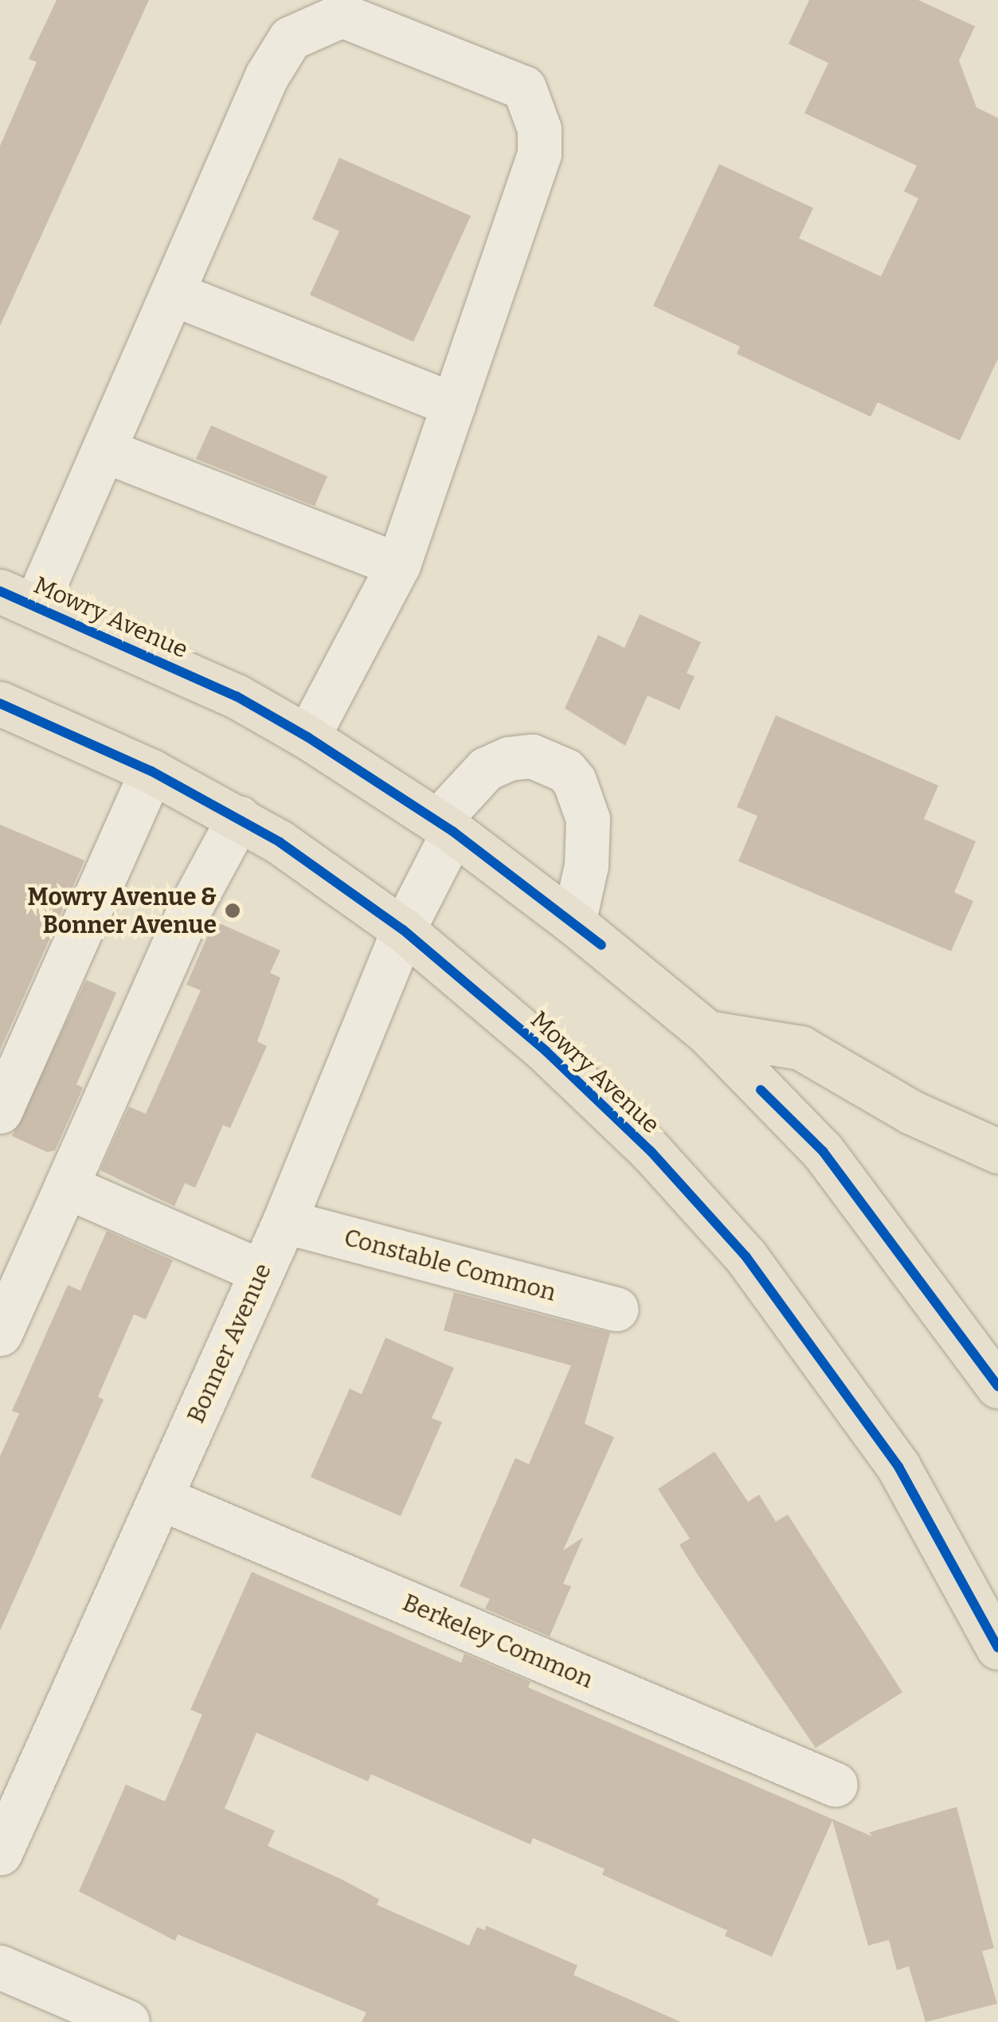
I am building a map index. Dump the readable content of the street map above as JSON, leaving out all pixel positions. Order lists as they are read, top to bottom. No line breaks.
{"streets":{"main road":["Mowry Avenue"],"street":["Constable Common","Bonner Avenue","Berkeley Common"]},"crossings":[["Mowry Avenue","Bonner Avenue"],["Constable Common","Bonner Avenue"],["Bonner Avenue","Berkeley Common"]],"places":["Mowry Avenue & Bonner Avenue"]}
